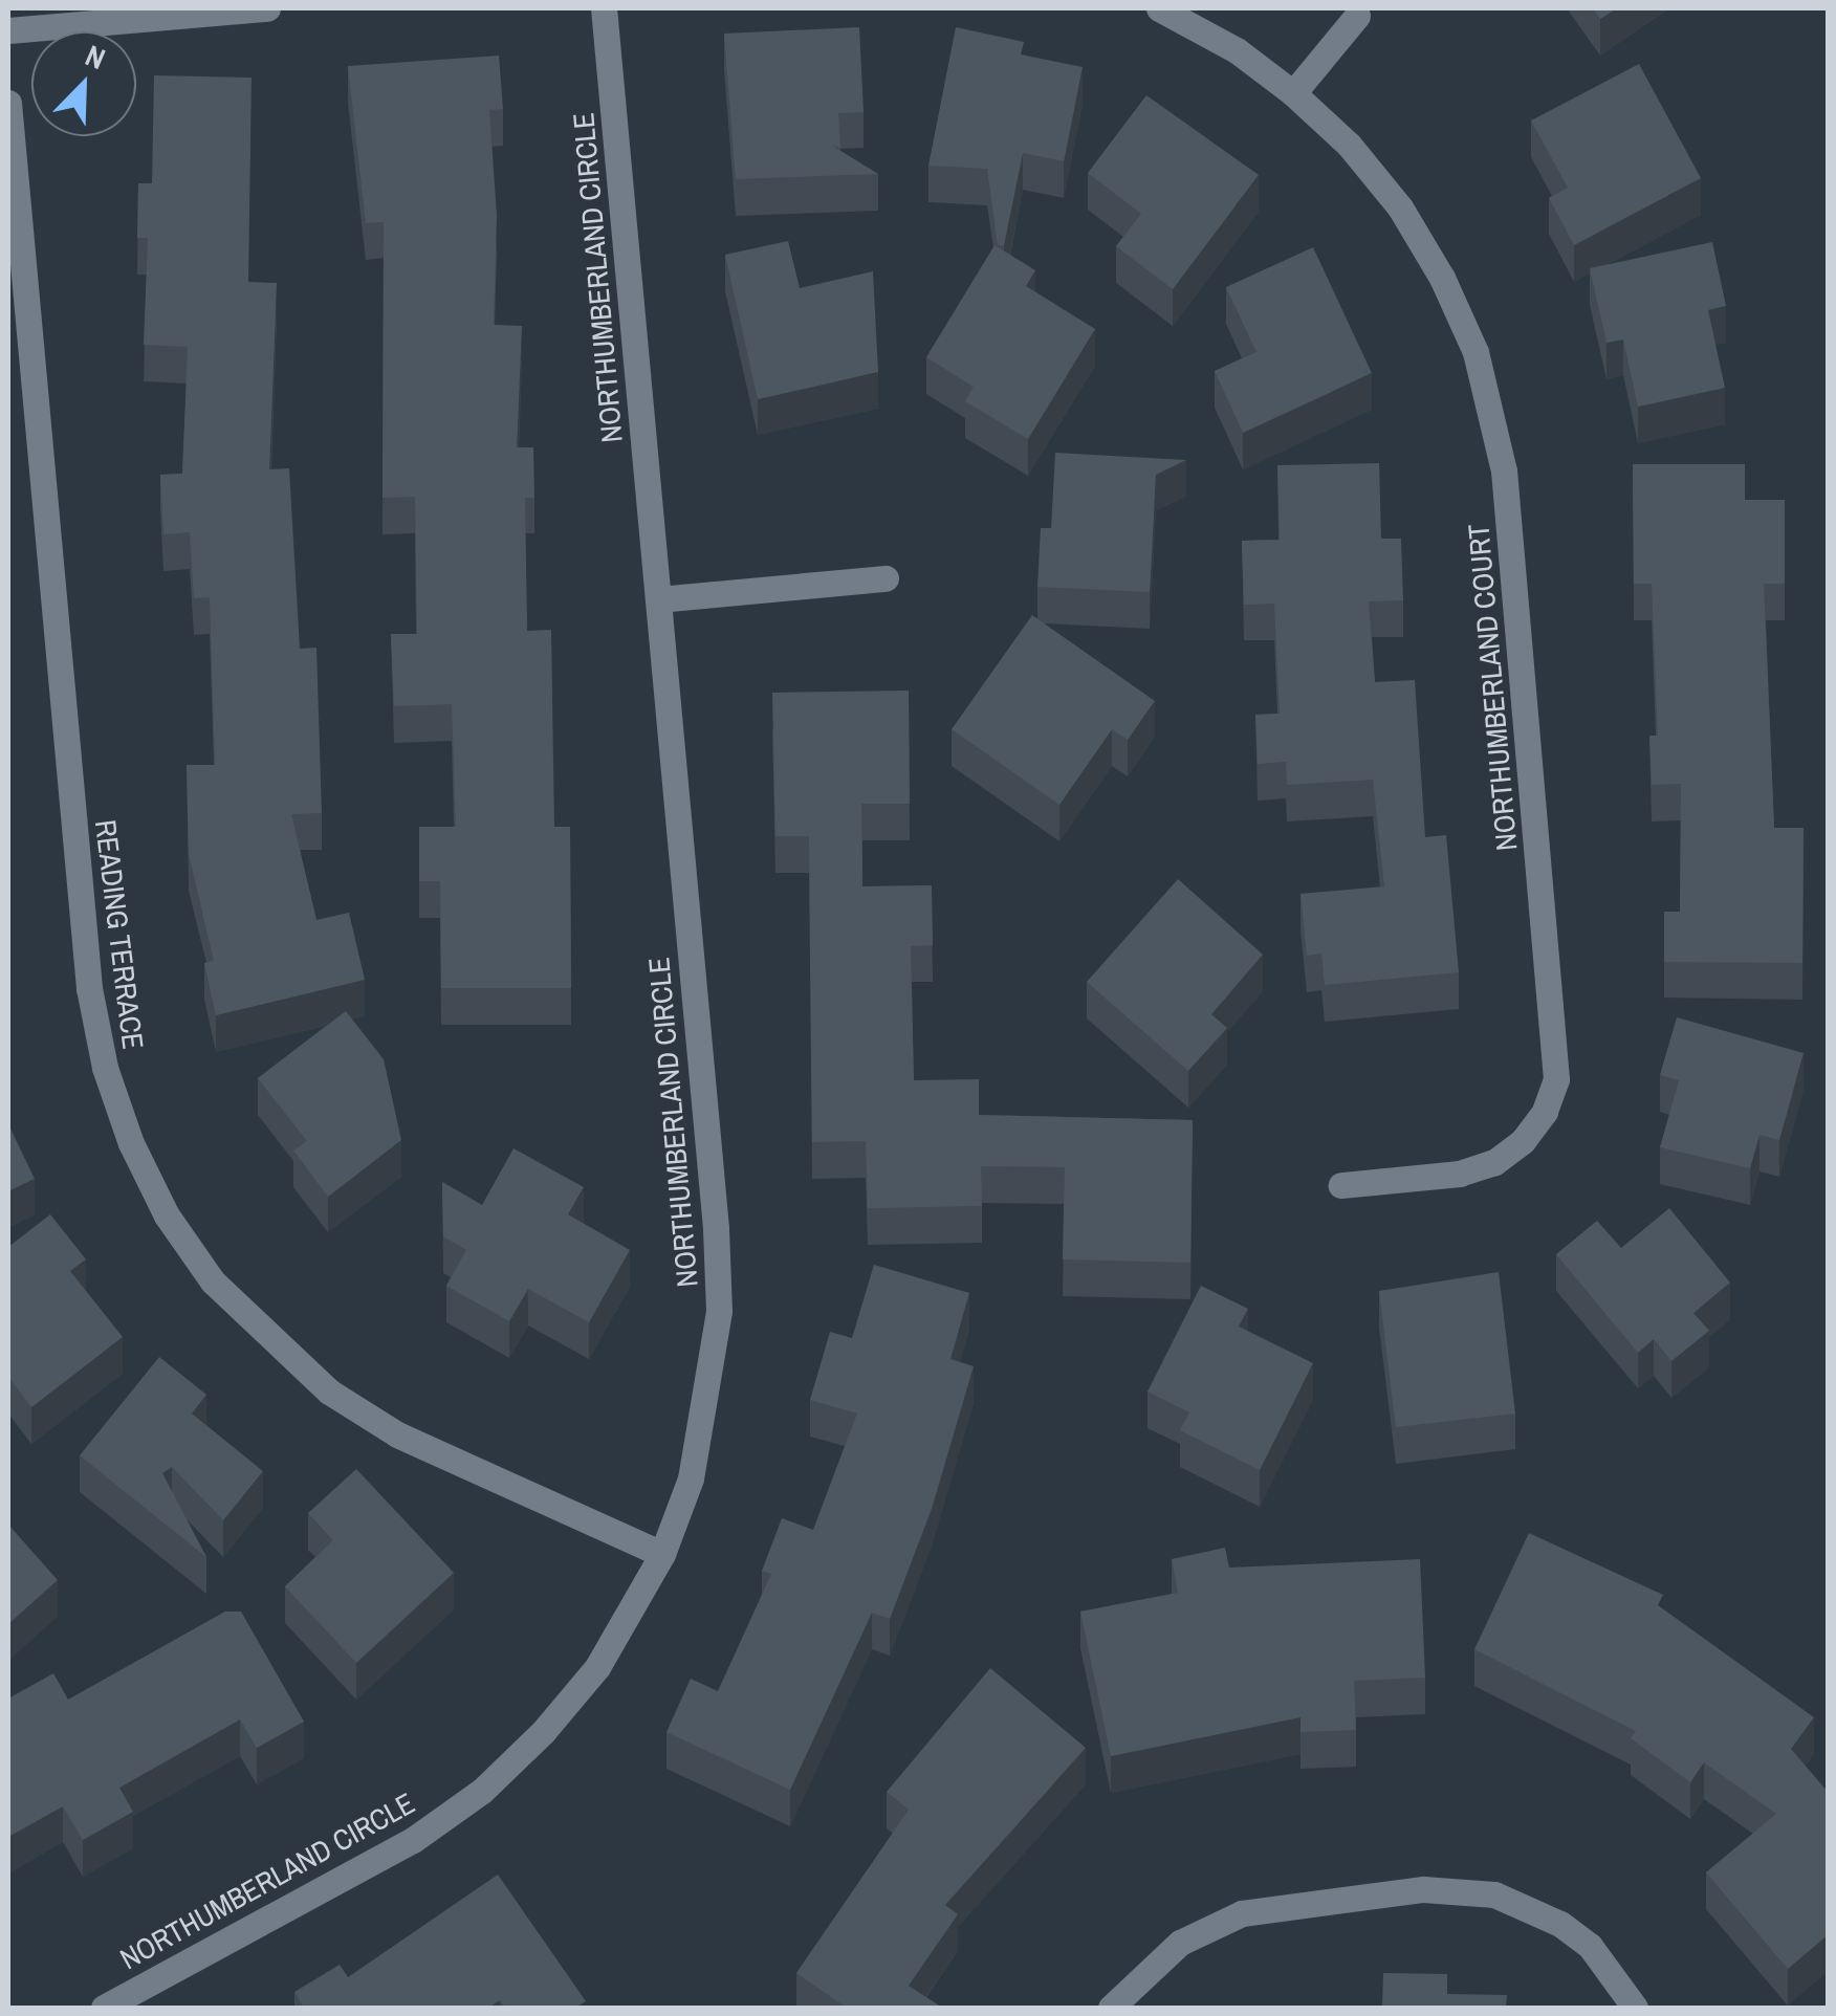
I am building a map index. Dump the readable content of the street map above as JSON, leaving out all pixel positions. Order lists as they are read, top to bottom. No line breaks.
{"streets":{"street":["NORTHUMBERLAND CIRCLE","NORTHUMBERLAND COURT","READING TERRACE"]},"crossings":[["NORTHUMBERLAND CIRCLE","READING TERRACE"]],"north":"top right"}
